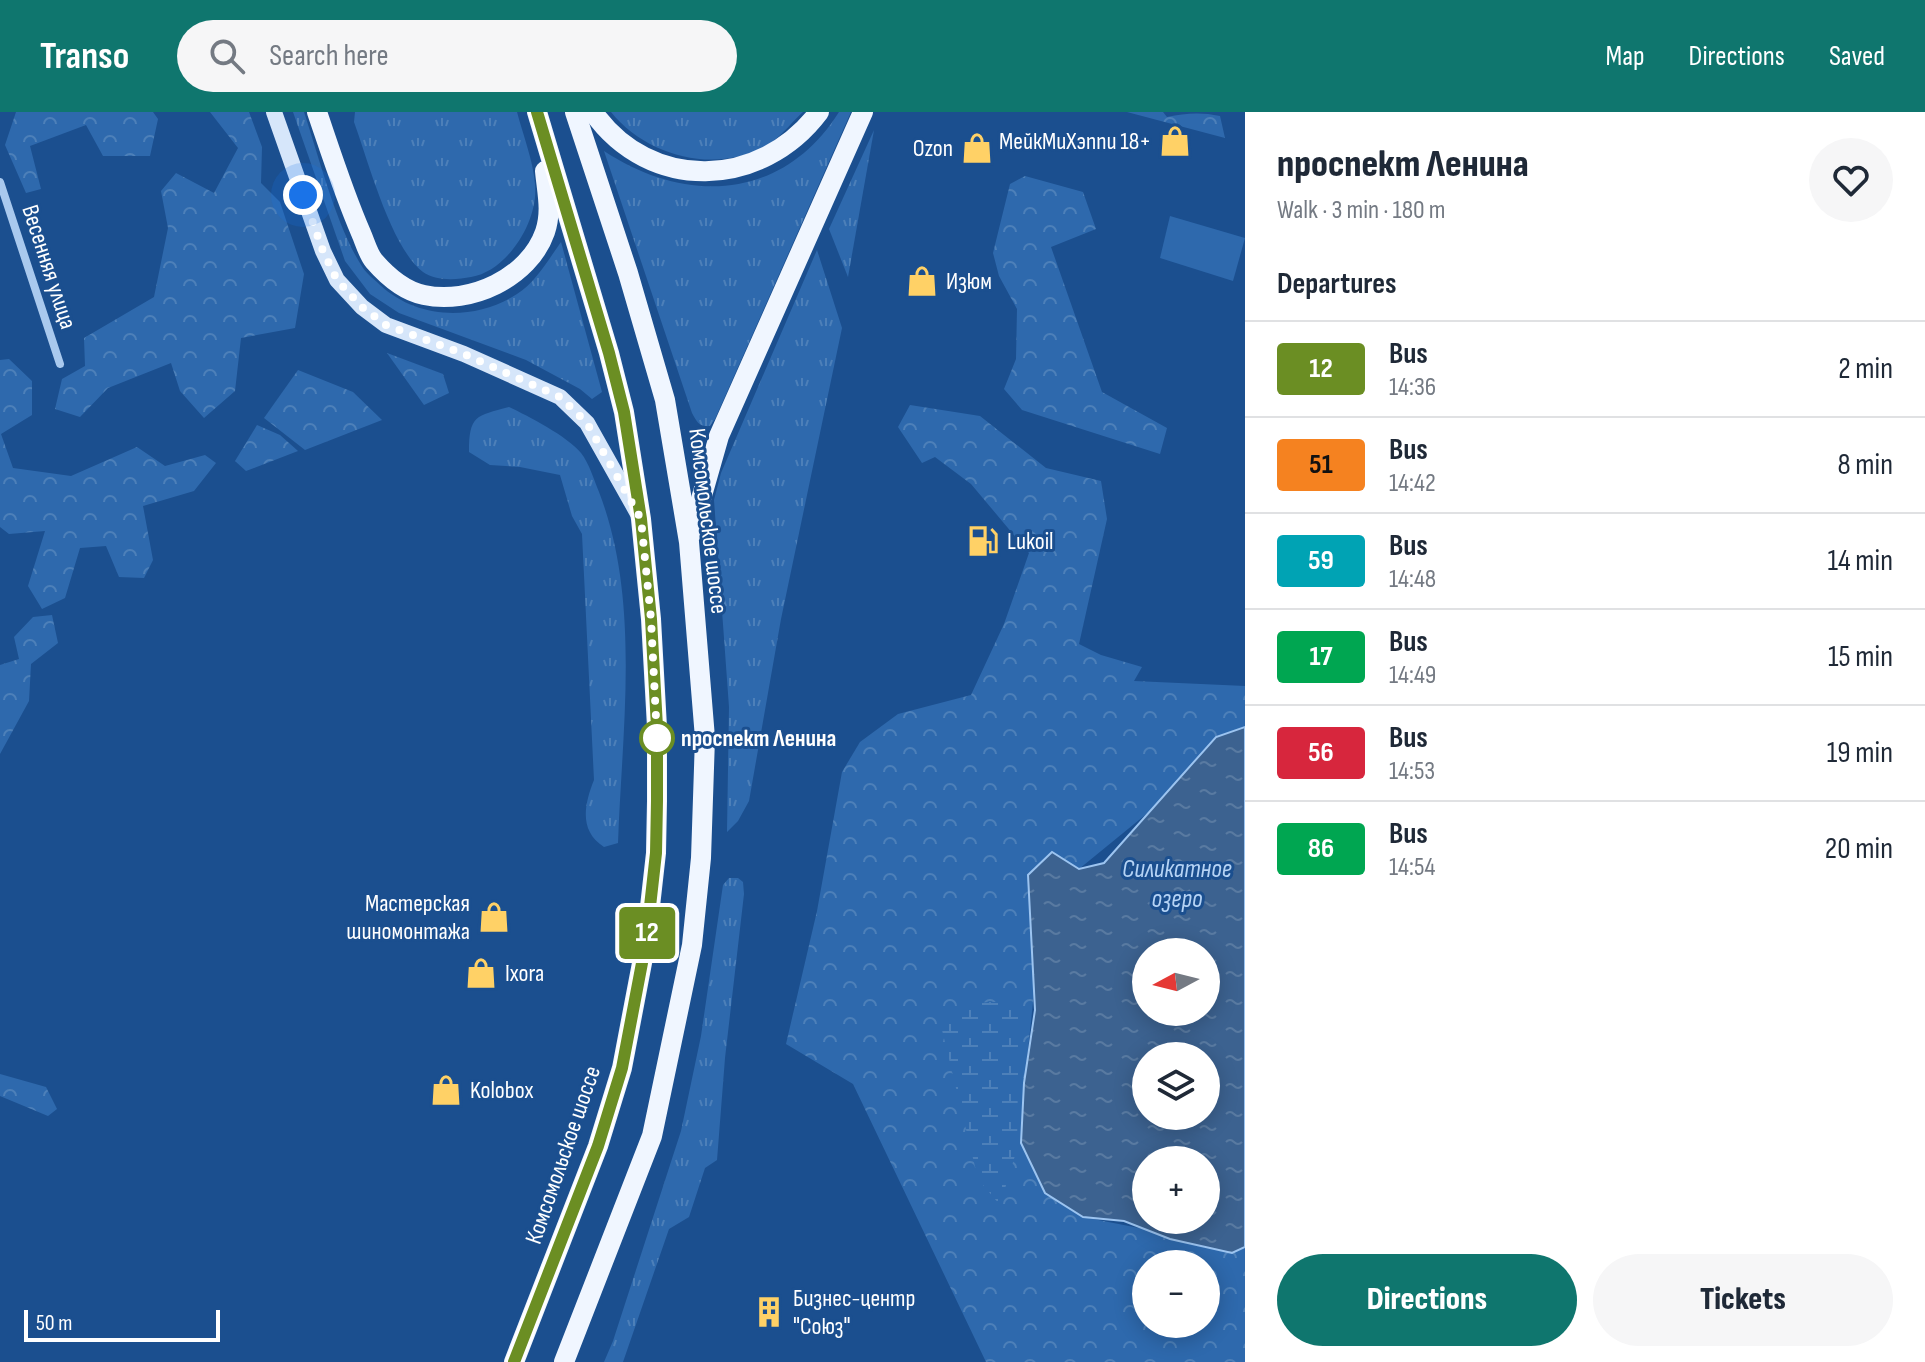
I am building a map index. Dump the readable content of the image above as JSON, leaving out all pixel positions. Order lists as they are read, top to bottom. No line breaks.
{"streets":{"main road":["Комсомольское шоссе"],"street":["Весенняя улица"]},"water":["Силикатное озеро"],"places":{"shop":["МейкМиХэппи 18+","Ozon","Изюм","Мастерская шиномонтажа","Ixora","Kolobox"],"fuel station":["Lukoil"],"other":["проспект Ленина"],"building":["Бизнес-центр \"Союз\""]},"lines":["bus line 12"],"scale_bar":"50 m","north":"left","page":{"header":"Transo","search":"Search here","nav":["Map","Directions","Saved"],"on_map":"12","heading":[["проспект Ленина","Walk · 3 min · 180 m"],"Departures"],"list":[{"mark":"12","name":"Bus","note":"14:36","value":"2 min"},{"mark":"51","name":"Bus","note":"14:42","value":"8 min"},{"mark":"59","name":"Bus","note":"14:48","value":"14 min"},{"mark":"17","name":"Bus","note":"14:49","value":"15 min"},{"mark":"56","name":"Bus","note":"14:53","value":"19 min"},{"mark":"86","name":"Bus","note":"14:54","value":"20 min"}],"map_buttons":["+","−"],"buttons":["Directions","Tickets"],"scale":"50 m"}}
